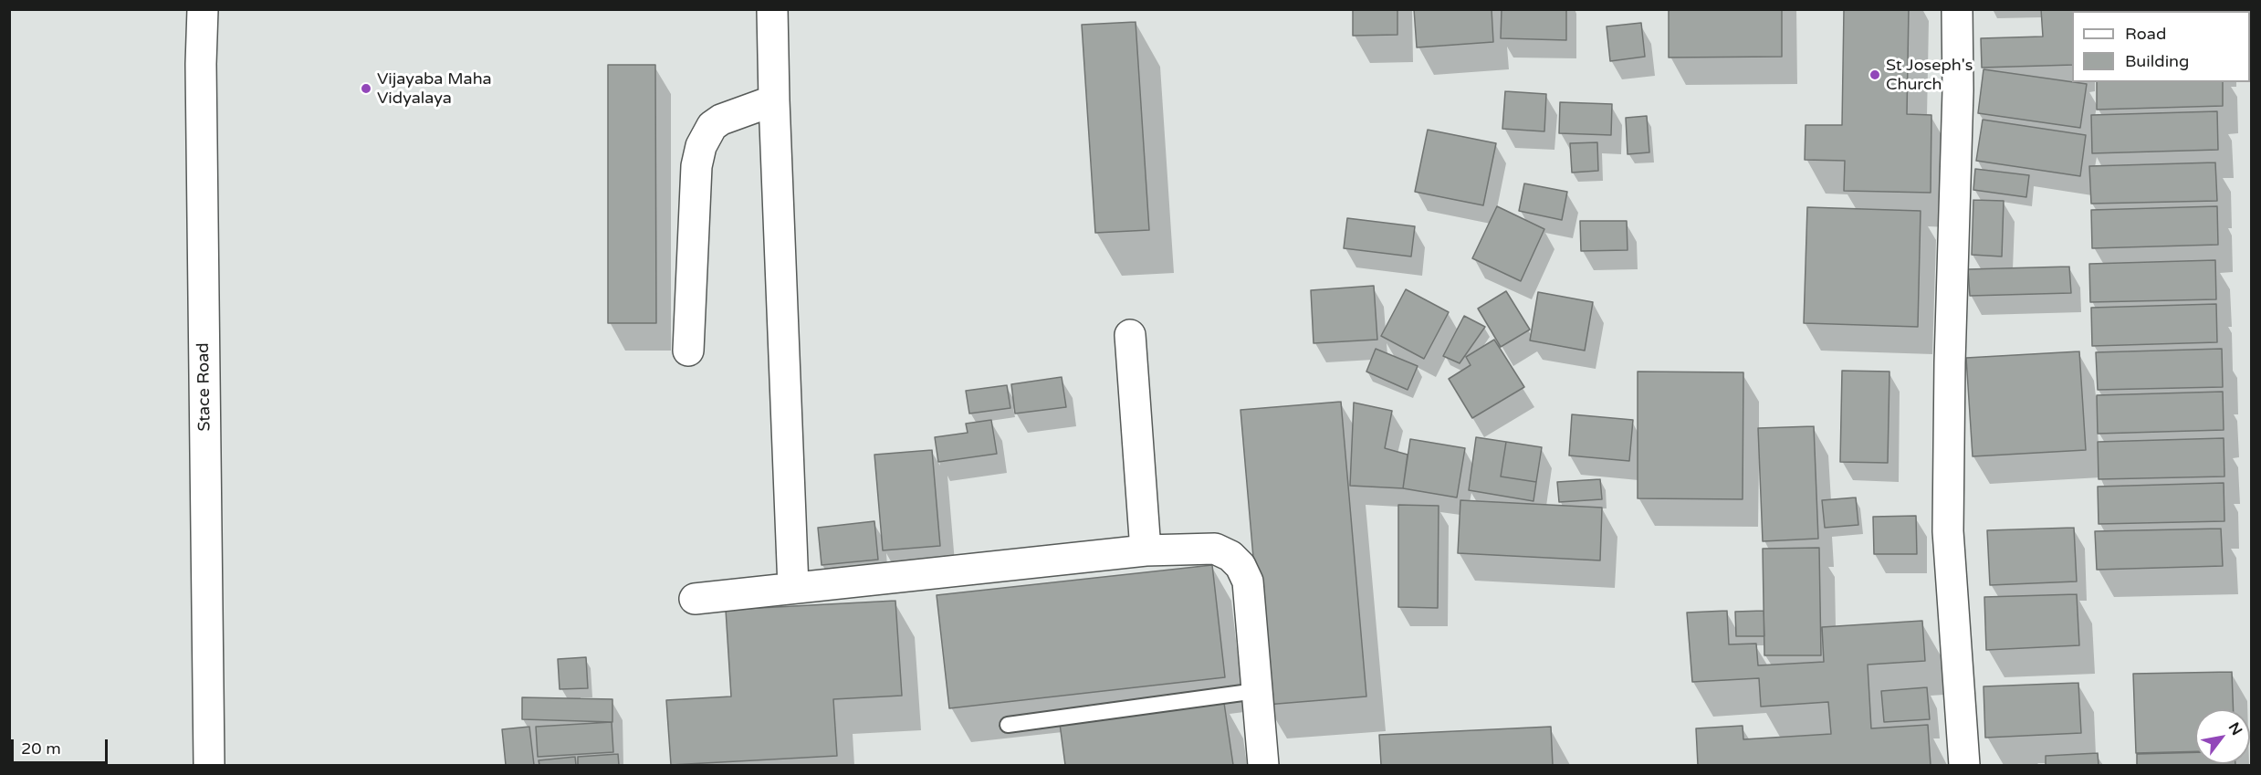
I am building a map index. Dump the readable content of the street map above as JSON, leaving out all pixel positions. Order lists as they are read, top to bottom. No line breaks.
{"streets":{"street":["Stace Road"]},"places":["St Joseph's Church","Vijayaba Maha Vidyalaya"],"legend":["Road","Building"],"scale_bar":"20 m","north":"top right"}
